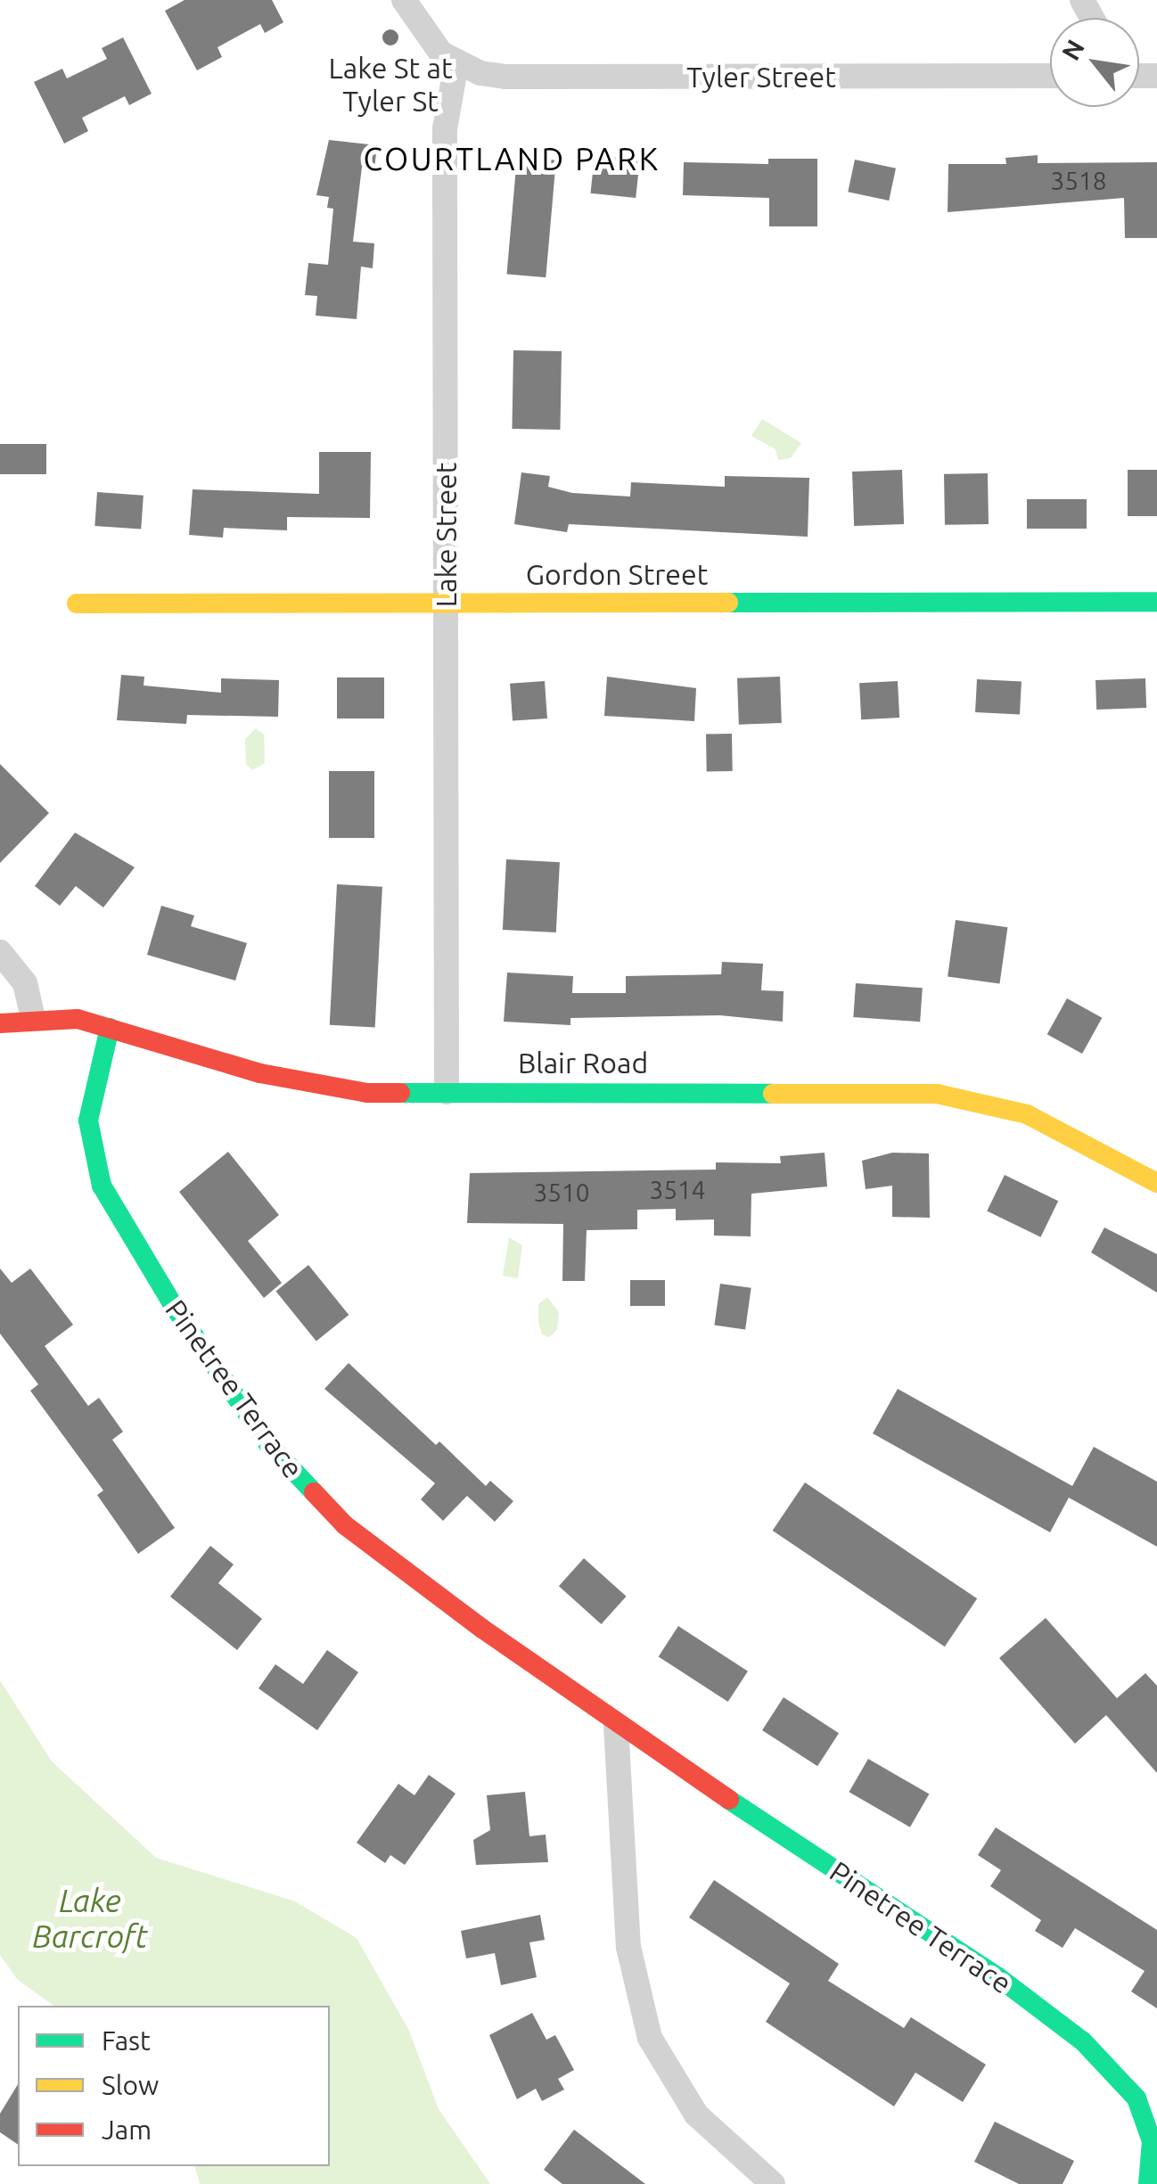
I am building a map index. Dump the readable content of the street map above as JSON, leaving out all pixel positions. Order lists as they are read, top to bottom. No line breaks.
{"streets":{"street":["Tyler Street","Lake Street","Gordon Street","Blair Road","Pinetree Terrace"]},"crossings":[["Tyler Street","Lake Street"],["Lake Street","Gordon Street"],["Lake Street","Blair Road"],["Blair Road","Pinetree Terrace"]],"districts":["COURTLAND PARK"],"water":["Lake Barcroft"],"places":["Lake St at Tyler St"],"house_numbers":["3518","3514","3510"],"legend":["Fast","Slow","Jam"],"north":"top left"}
